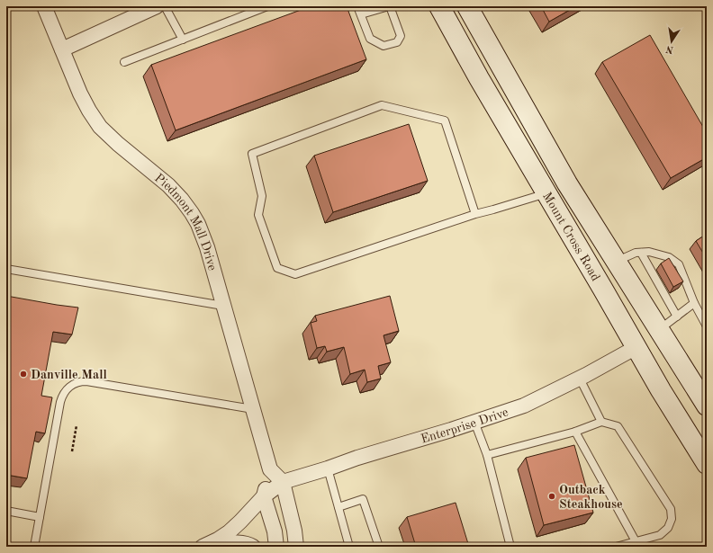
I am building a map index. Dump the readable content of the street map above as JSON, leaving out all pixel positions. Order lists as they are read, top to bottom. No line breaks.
{"streets":{"main road":["Mount Cross Road"],"street":["Piedmont Mall Drive","Enterprise Drive"]},"crossings":[["Piedmont Mall Drive","Enterprise Drive"],["Mount Cross Road","Enterprise Drive"]],"places":["Danville Mall","Outback Steakhouse"],"north":"bottom"}
